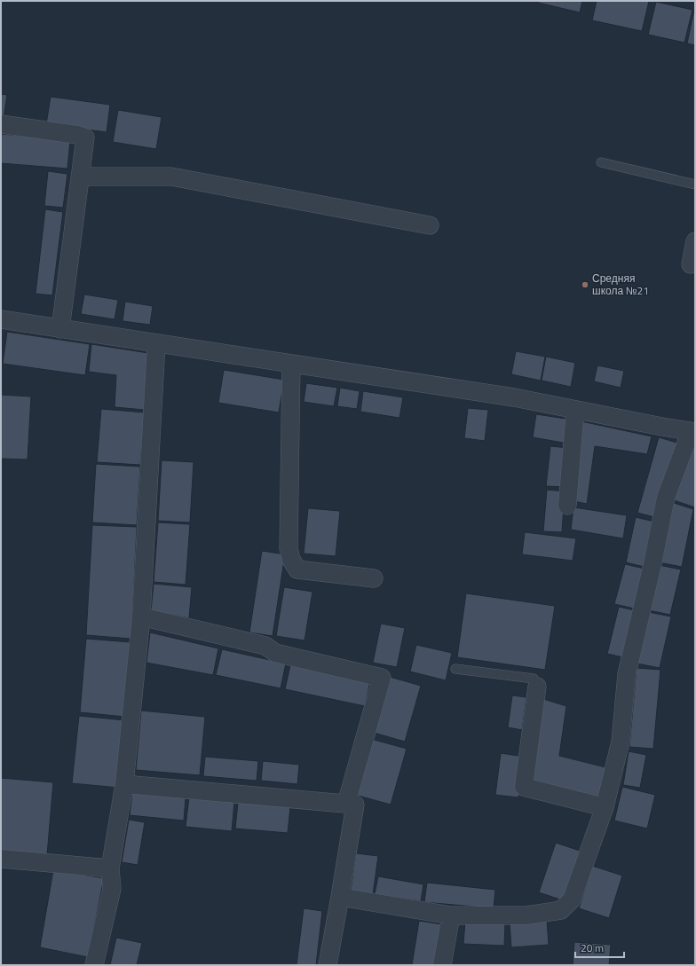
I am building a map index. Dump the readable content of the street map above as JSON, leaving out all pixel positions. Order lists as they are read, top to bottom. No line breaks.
{"places":["Средняя школа №21"],"scale_bar":"20 m"}
